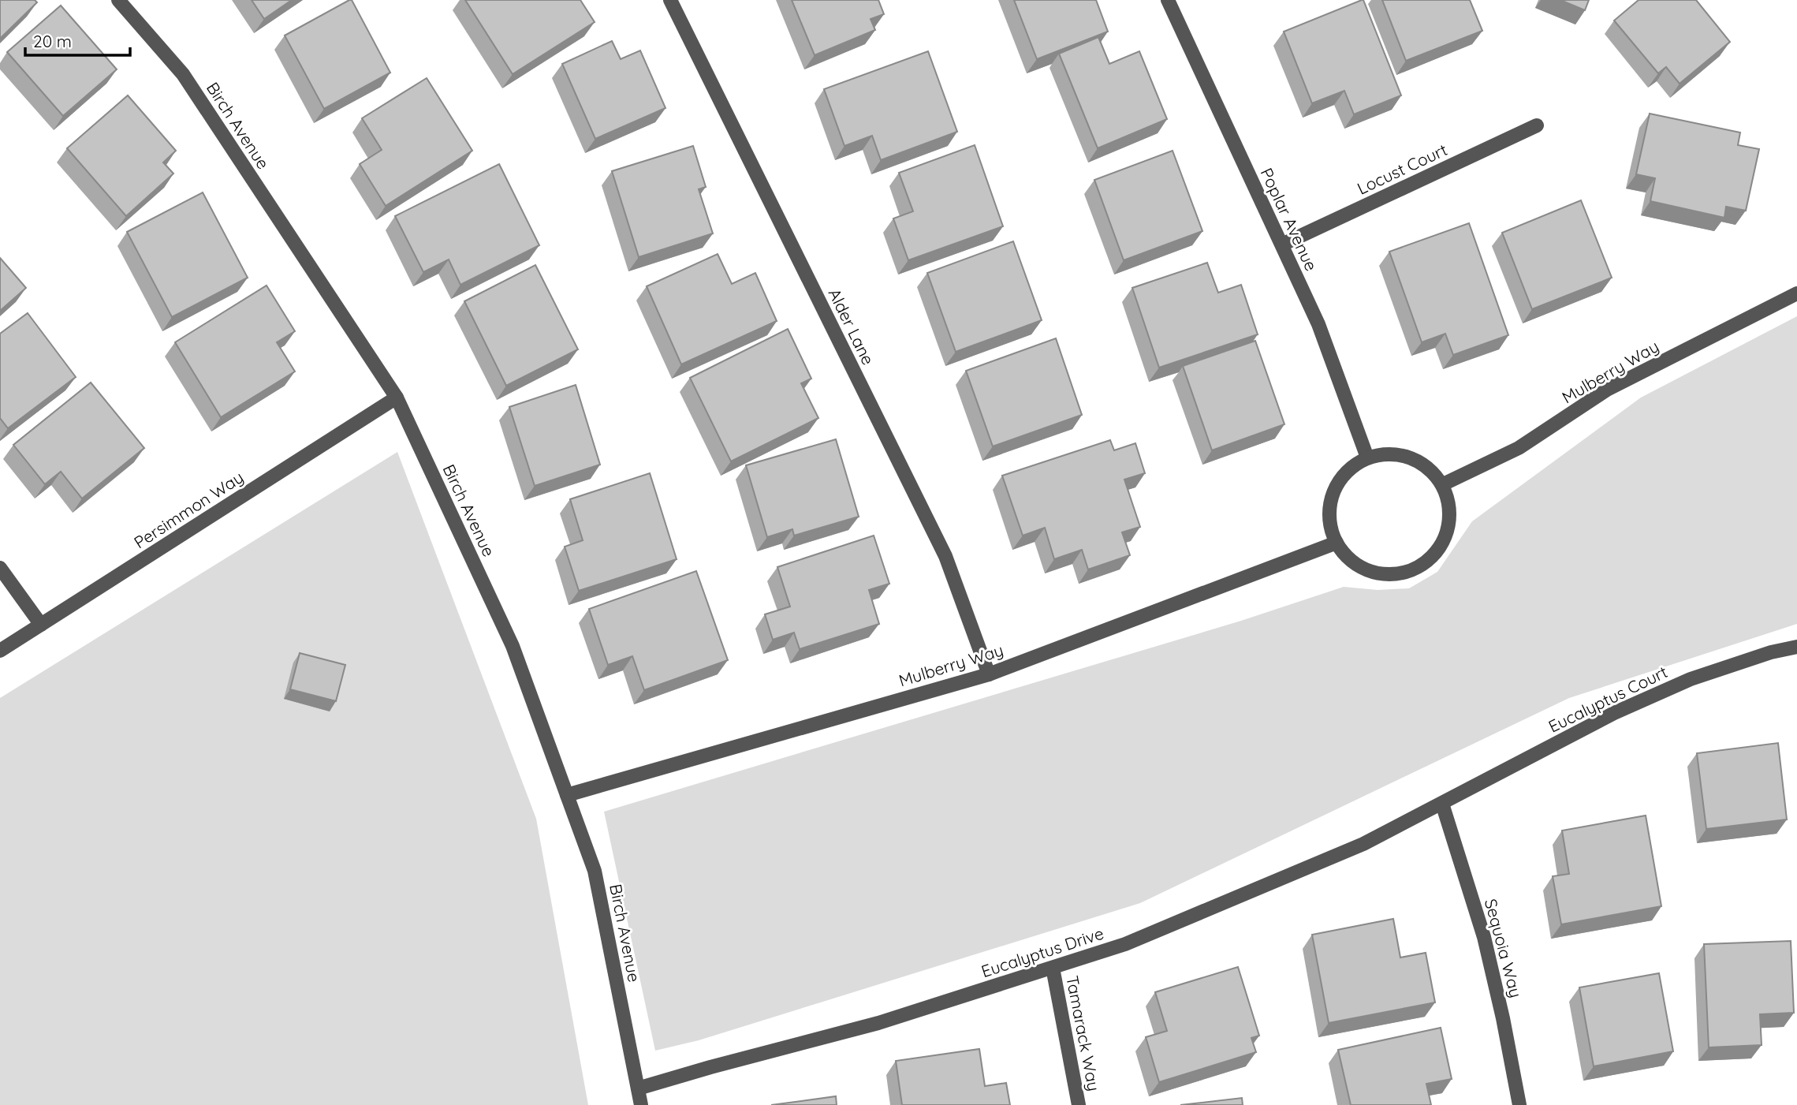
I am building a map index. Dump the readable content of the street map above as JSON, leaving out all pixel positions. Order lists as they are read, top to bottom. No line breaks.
{"streets":{"street":["Birch Avenue","Locust Court","Poplar Avenue","Alder Lane","Mulberry Way","Persimmon Way","Eucalyptus Court","Sequoia Way","Eucalyptus Drive","Tamarack Way"]},"crossings":[["Birch Avenue","Mulberry Way"],["Birch Avenue","Persimmon Way"],["Birch Avenue","Eucalyptus Drive"],["Locust Court","Poplar Avenue"],["Poplar Avenue","Mulberry Way"],["Alder Lane","Mulberry Way"],["Eucalyptus Court","Sequoia Way"],["Eucalyptus Court","Eucalyptus Drive"],["Sequoia Way","Eucalyptus Drive"],["Eucalyptus Drive","Tamarack Way"]],"scale_bar":"20 m"}
